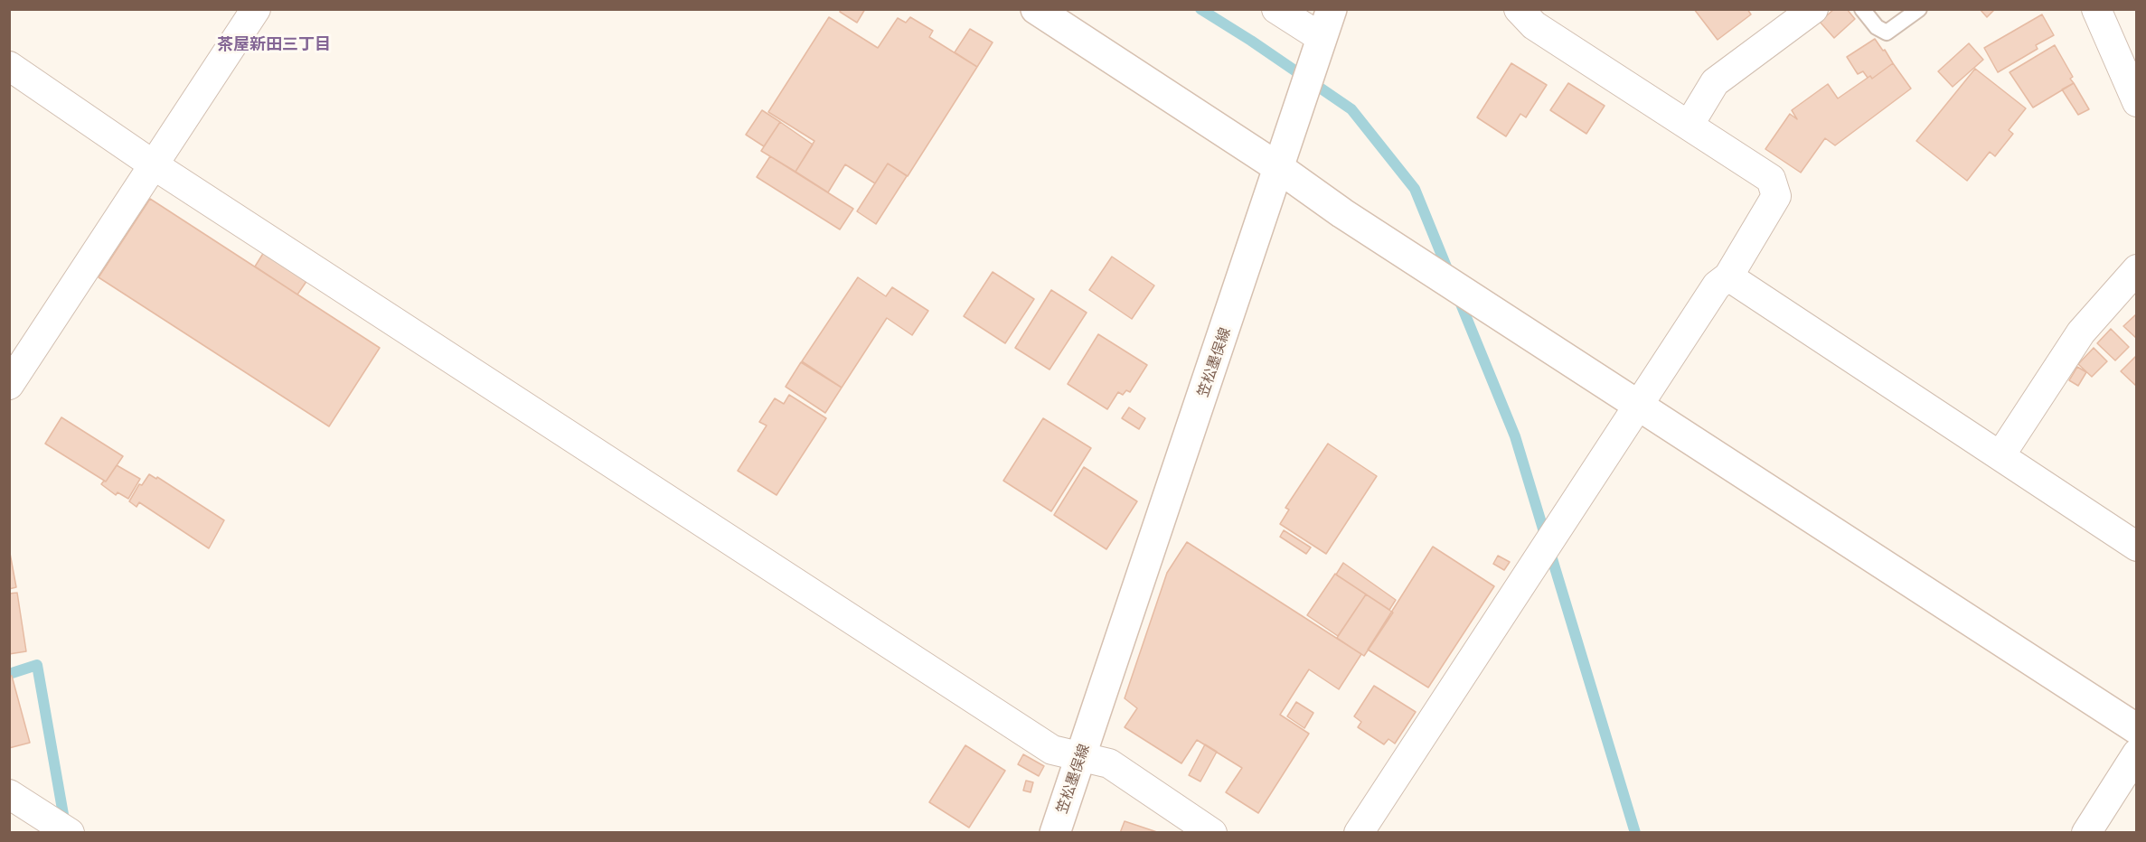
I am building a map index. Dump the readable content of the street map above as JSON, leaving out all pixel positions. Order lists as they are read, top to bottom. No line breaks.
{"streets":{"street":["笠松墨俣線"]},"districts":["茶屋新田三丁目"]}
